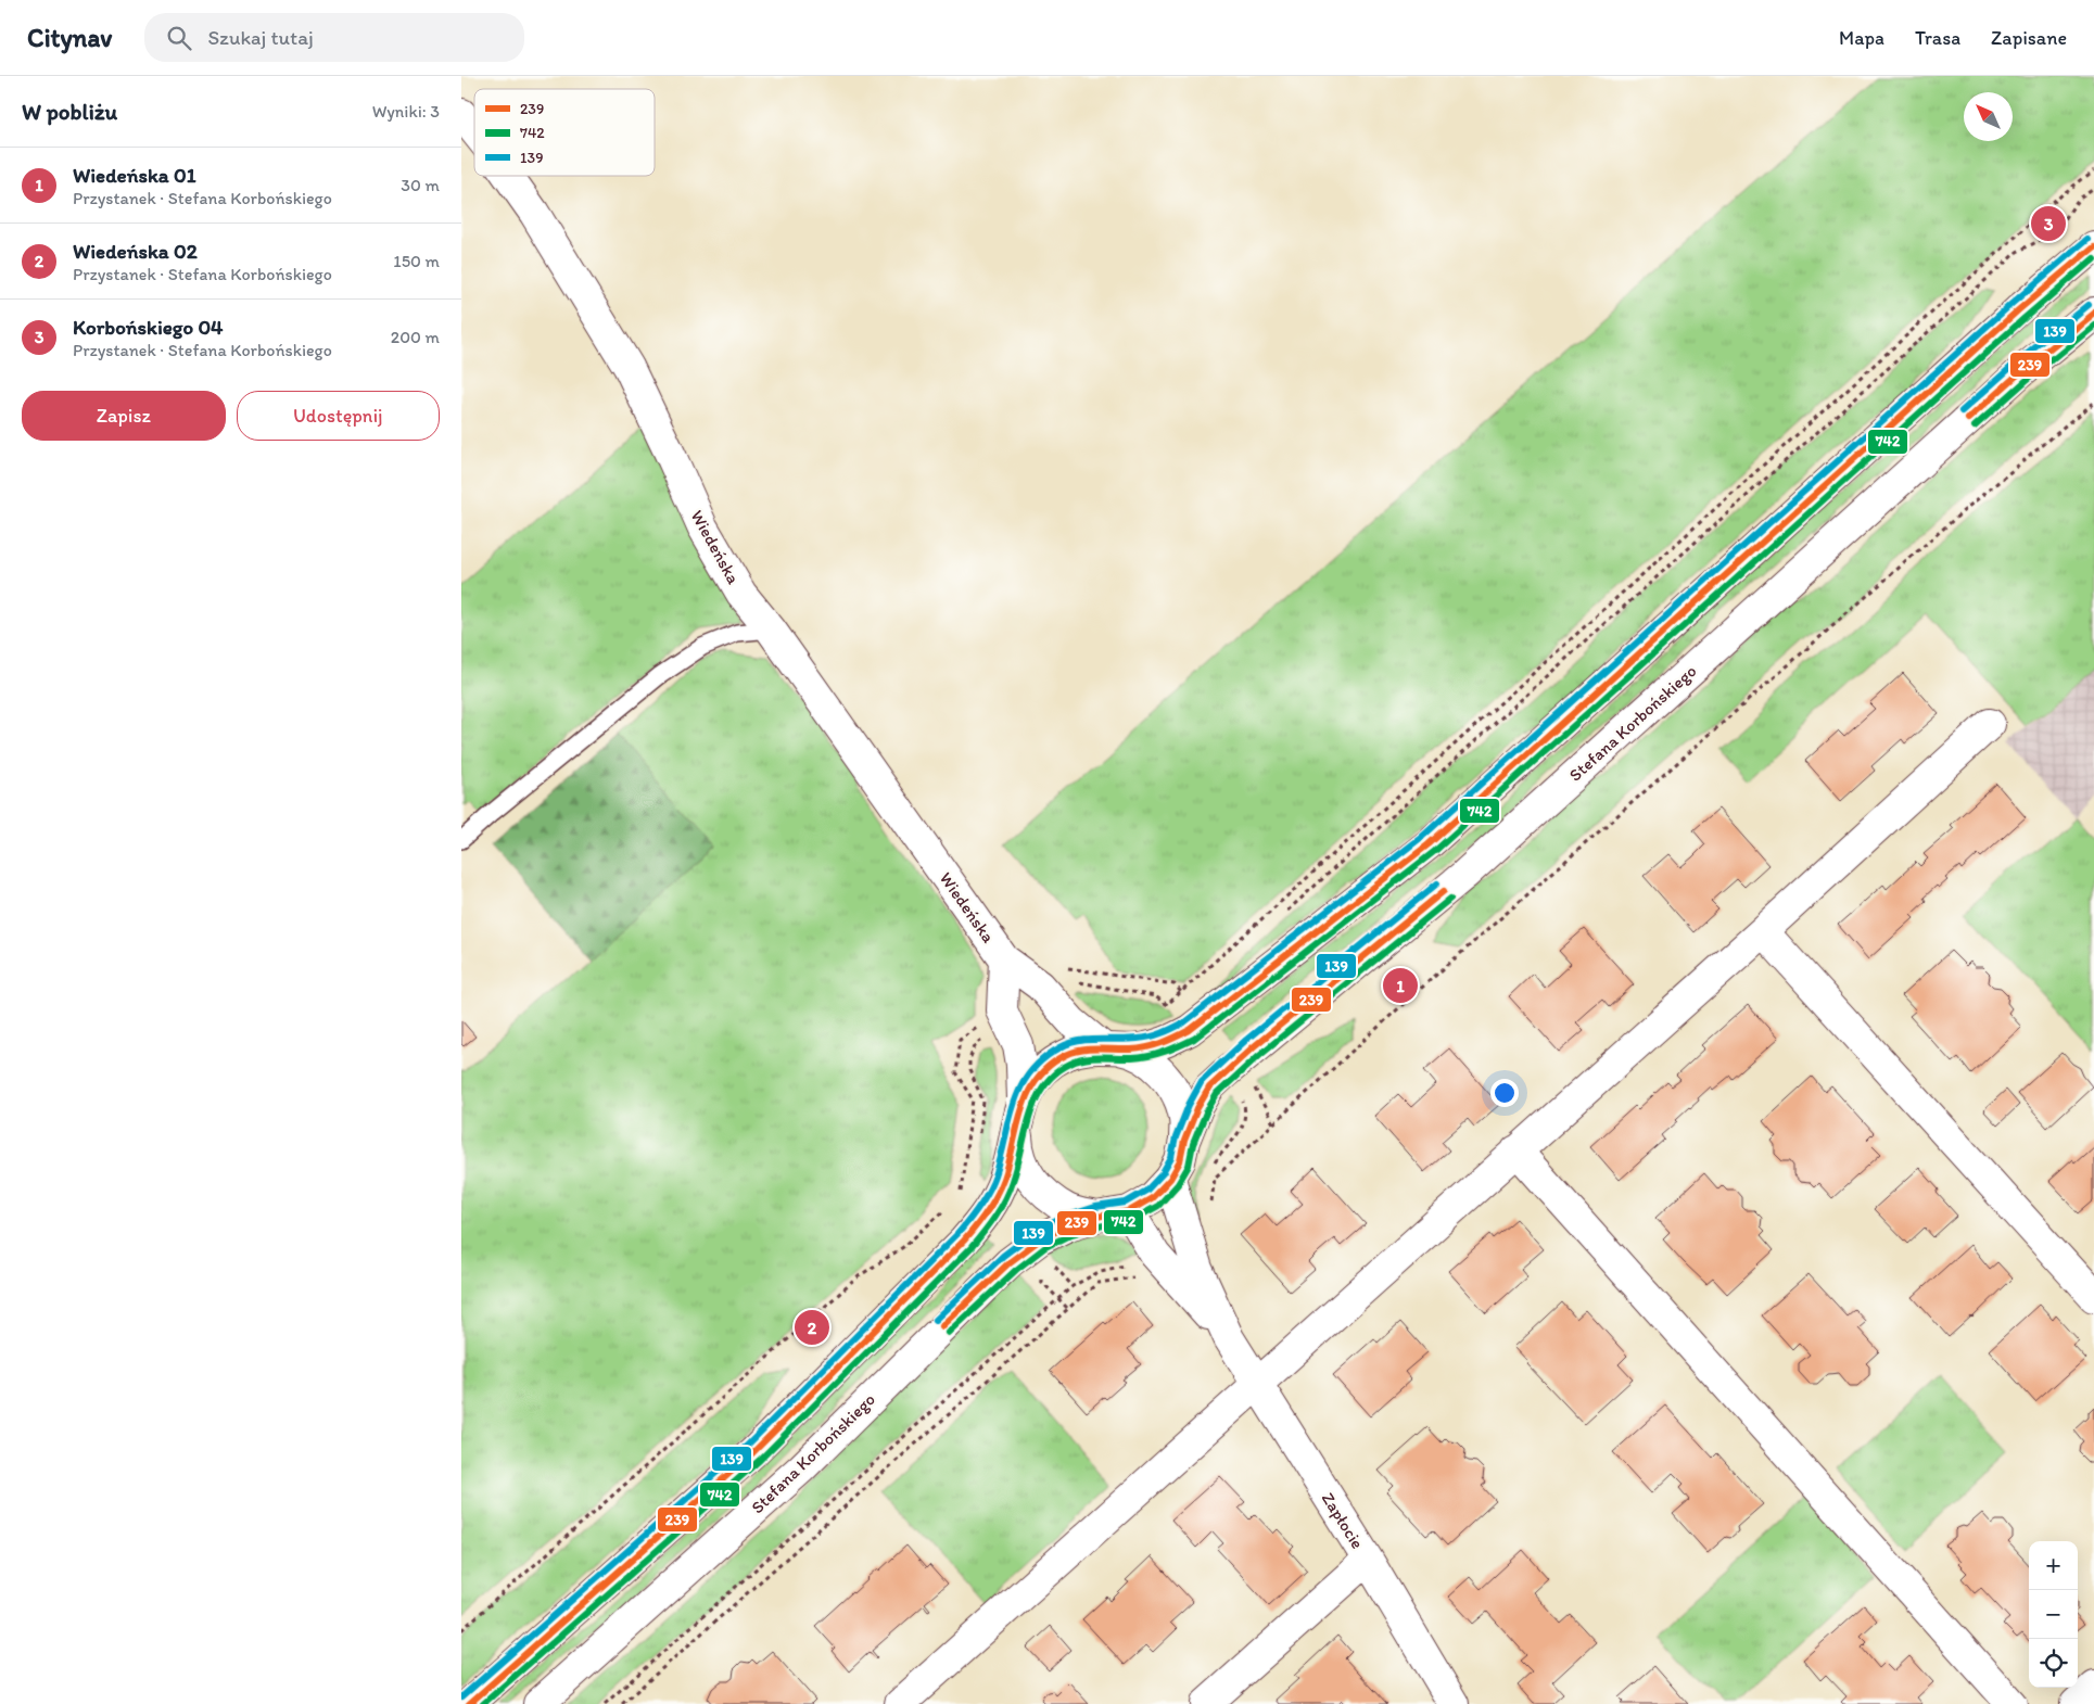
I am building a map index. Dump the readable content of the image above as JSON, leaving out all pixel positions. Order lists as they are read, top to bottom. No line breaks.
{"streets":{"street":["Wiedeńska","Stefana Korbońskiego","Zapłocie"]},"crossings":[["Wiedeńska","Stefana Korbońskiego"],["Wiedeńska","Zapłocie"],["Stefana Korbońskiego","Zapłocie"]],"lines":["transit line 139","transit line 239","transit line 742"],"legend":["239","742","139"],"north":"top left","page":{"header":"Citynav","search":"Szukaj tutaj","nav":["Mapa","Trasa","Zapisane"],"heading":["W pobliżu","Wyniki: 3"],"list":[{"mark":"1","name":"Wiedeńska 01","note":"Przystanek · Stefana Korbońskiego","value":"30 m"},{"mark":"2","name":"Wiedeńska 02","note":"Przystanek · Stefana Korbońskiego","value":"150 m"},{"mark":"3","name":"Korbońskiego 04","note":"Przystanek · Stefana Korbońskiego","value":"200 m"}],"pins":["3","1","2"],"buttons":["Zapisz","Udostępnij"],"map_buttons":["+","−"]}}
